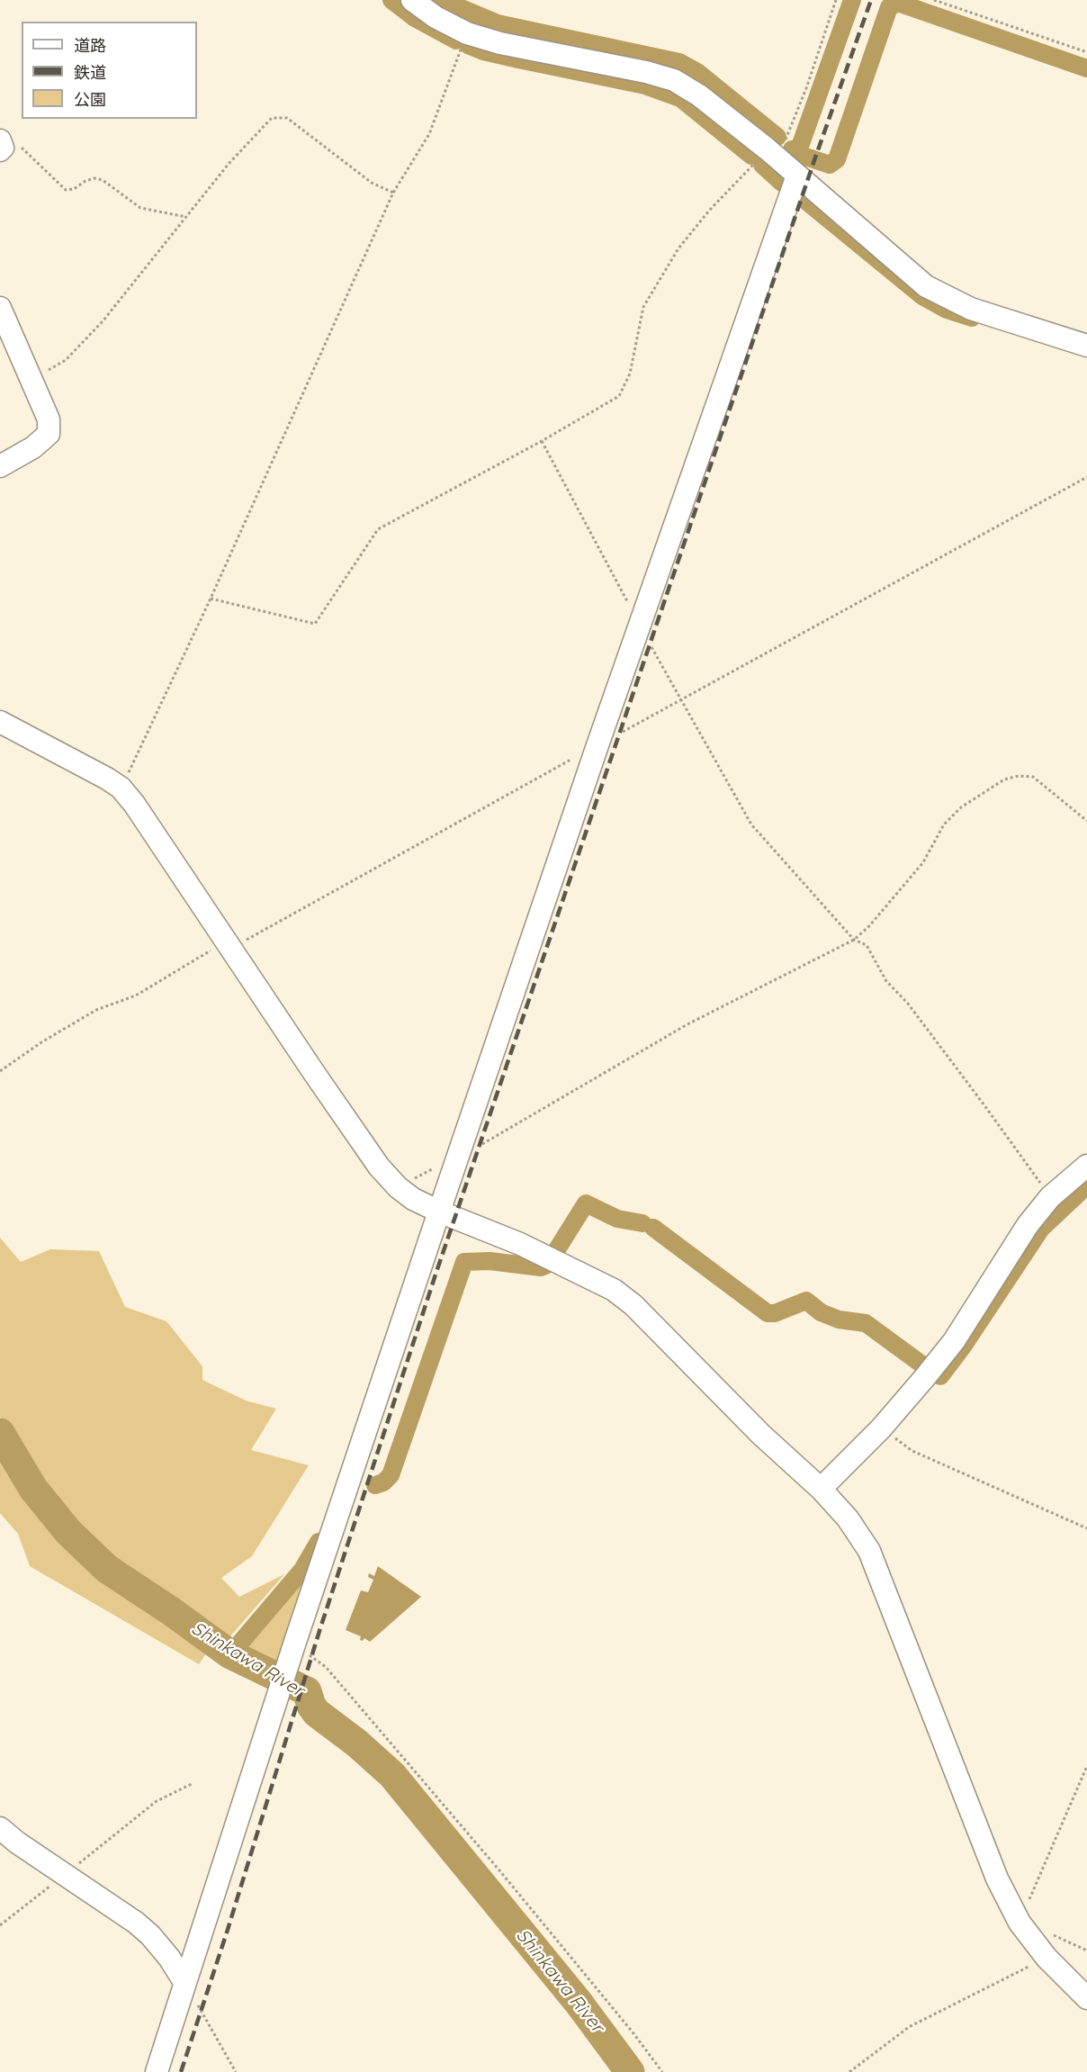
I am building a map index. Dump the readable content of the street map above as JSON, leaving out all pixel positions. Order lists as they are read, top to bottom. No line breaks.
{"water":["Shinkawa River"],"legend":["道路","鉄道","公園"]}
